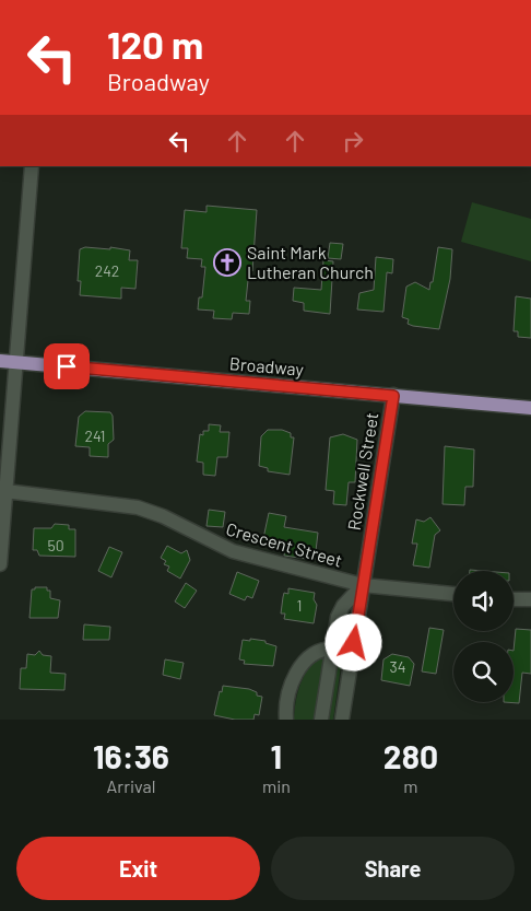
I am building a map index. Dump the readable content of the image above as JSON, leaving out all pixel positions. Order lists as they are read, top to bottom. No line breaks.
{"streets":{"main road":["Broadway"],"street":["Rockwell Street","Crescent Street"]},"crossings":[["Broadway","Rockwell Street"],["Rockwell Street","Crescent Street"]],"places":{"church":["Saint Mark Lutheran Church"]},"house_numbers":["242","241","50","1","34"],"page":{"turn":["120 m","Broadway"],"eta":["16:36","Arrival","1","min","280","m"],"buttons":["Exit","Share"]}}
